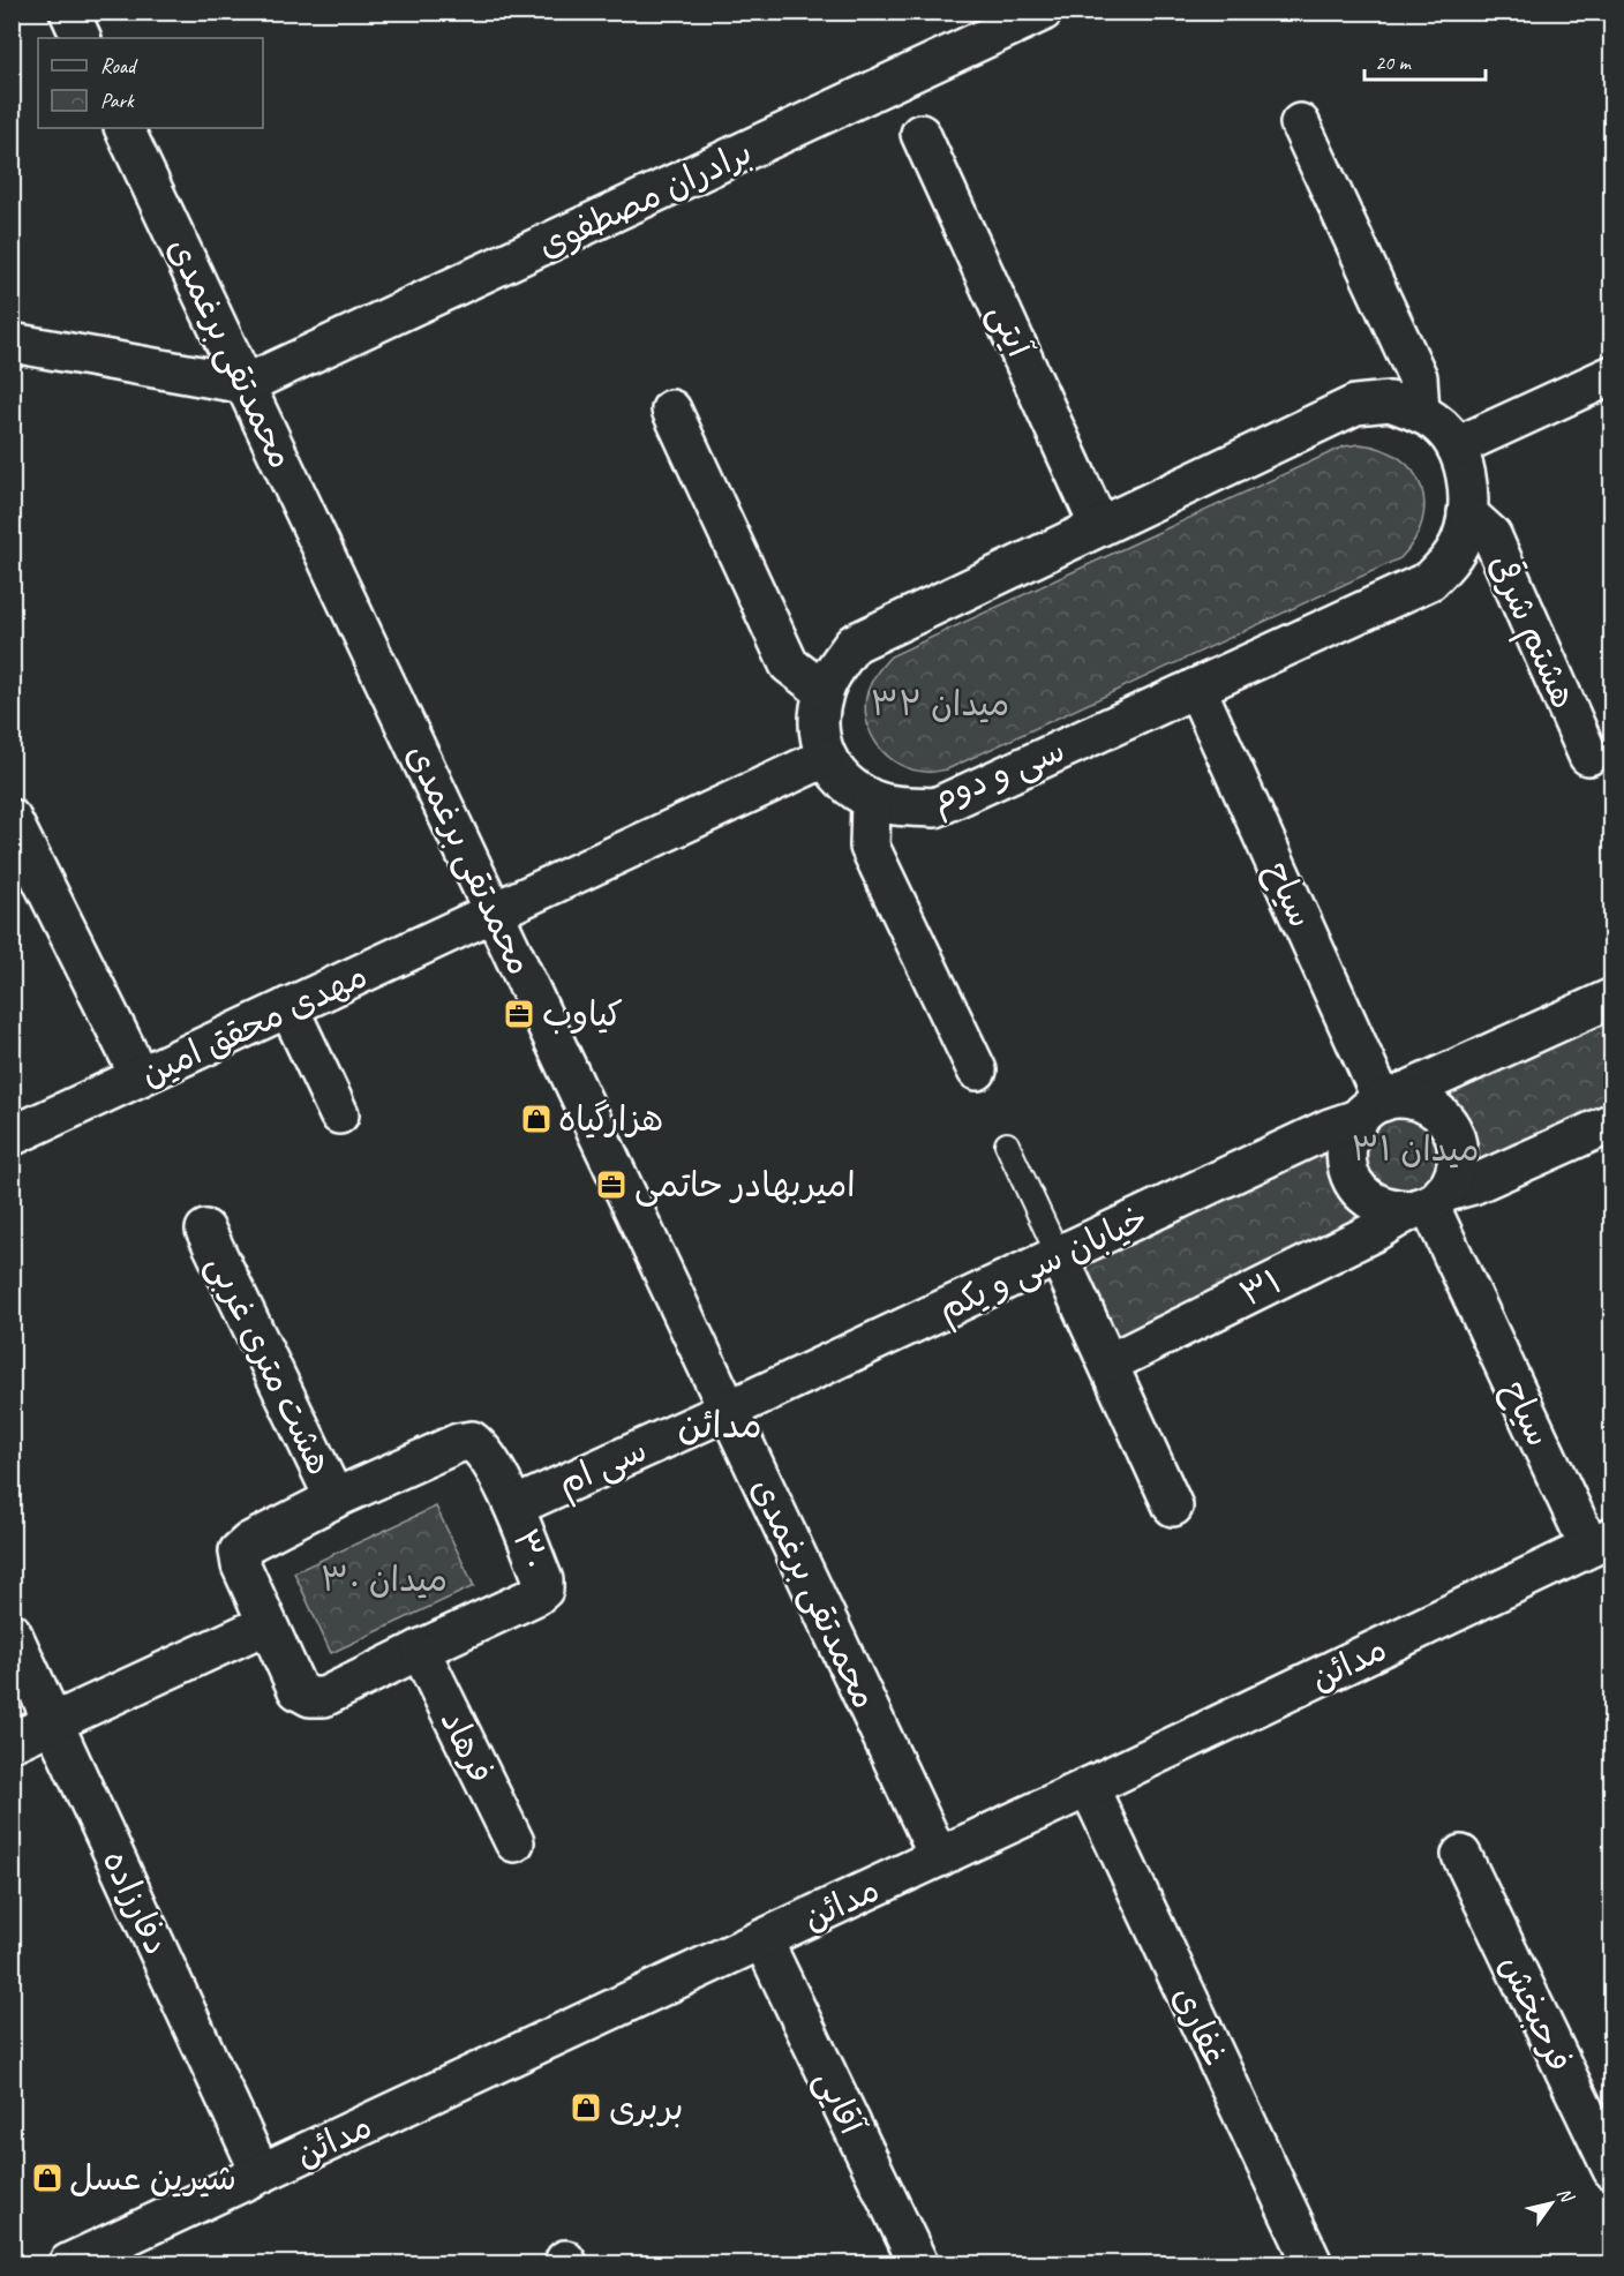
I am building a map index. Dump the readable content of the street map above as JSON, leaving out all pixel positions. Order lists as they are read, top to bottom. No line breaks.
{"streets":{"street":["برادران مصطفوی","آیتی","محمدتقی برغمدی","هشتم شرقی","سی و دوم","سیاح","مهدی محقق امین","خیابان سی و یکم","۳۱","هشت متری غربی","سی ام","۳۰","مدائن","فرهاد","دفارزاده","فرحبخش","غفاری","آقایی"]},"crossings":[["برادران مصطفوی","محمدتقی برغمدی"],["آیتی","سی و دوم"],["محمدتقی برغمدی","مهدی محقق امین"],["محمدتقی برغمدی","خیابان سی و یکم"],["محمدتقی برغمدی","سی ام"],["محمدتقی برغمدی","مدائن"],["هشتم شرقی","سی و دوم"],["سی و دوم","سیاح"],["سی و دوم","مهدی محقق امین"],["سیاح","خیابان سی و یکم"],["سیاح","۳۱"],["سیاح","مدائن"],["خیابان سی و یکم","۳۱"],["خیابان سی و یکم","سی ام"],["هشت متری غربی","۳۰"],["سی ام","۳۰"],["۳۰","فرهاد"],["مدائن","دفارزاده"],["مدائن","غفاری"],["مدائن","آقایی"]],"districts":["مدائن"],"parks":["میدان ۳۲","میدان ۳۱","میدان ۳۰"],"places":{"office":["کیاوب","امیربهادر حاتمی"],"shop":["هزارگیاه","بربری","شیرین عسل"]},"legend":["Road","Park"],"scale_bar":"20 m","north":"top right"}
